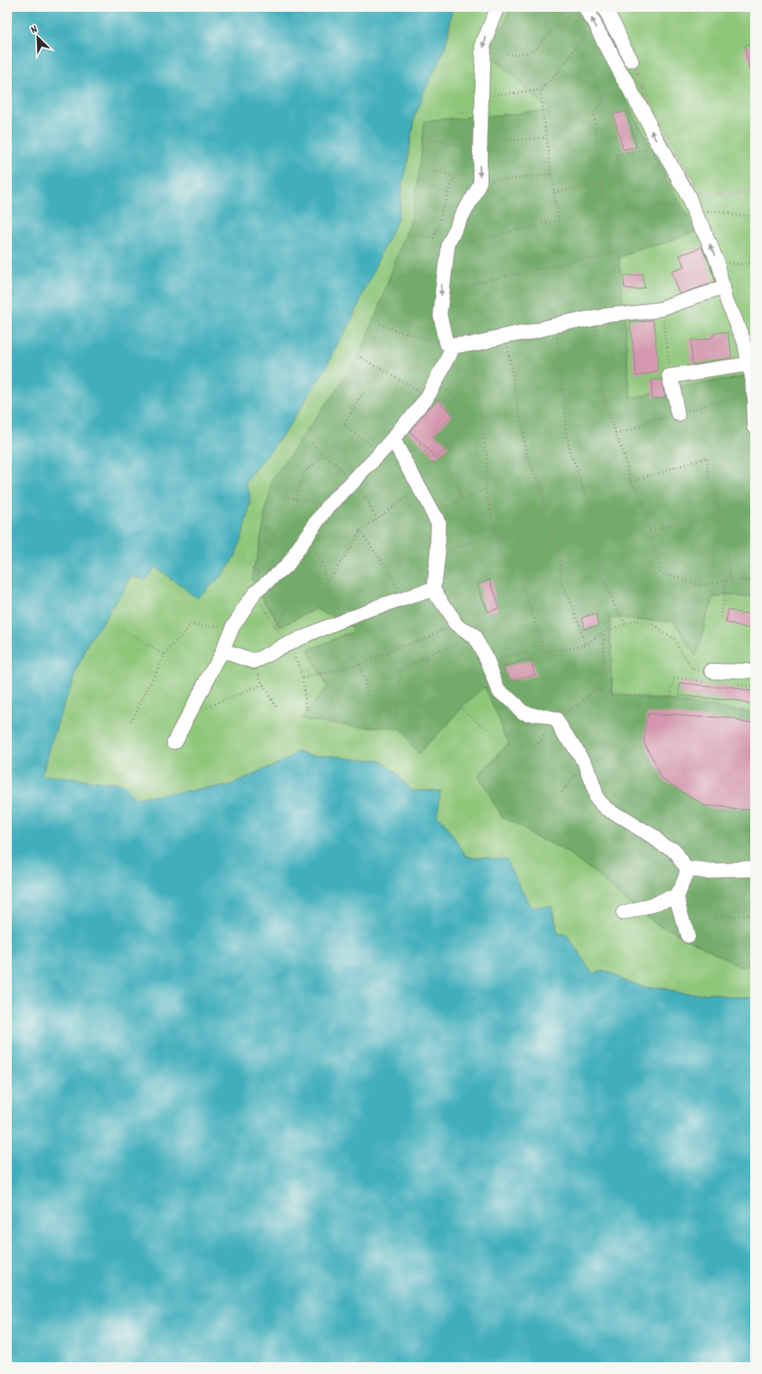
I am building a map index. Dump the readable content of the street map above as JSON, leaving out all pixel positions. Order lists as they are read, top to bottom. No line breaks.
{"north":"top left"}
